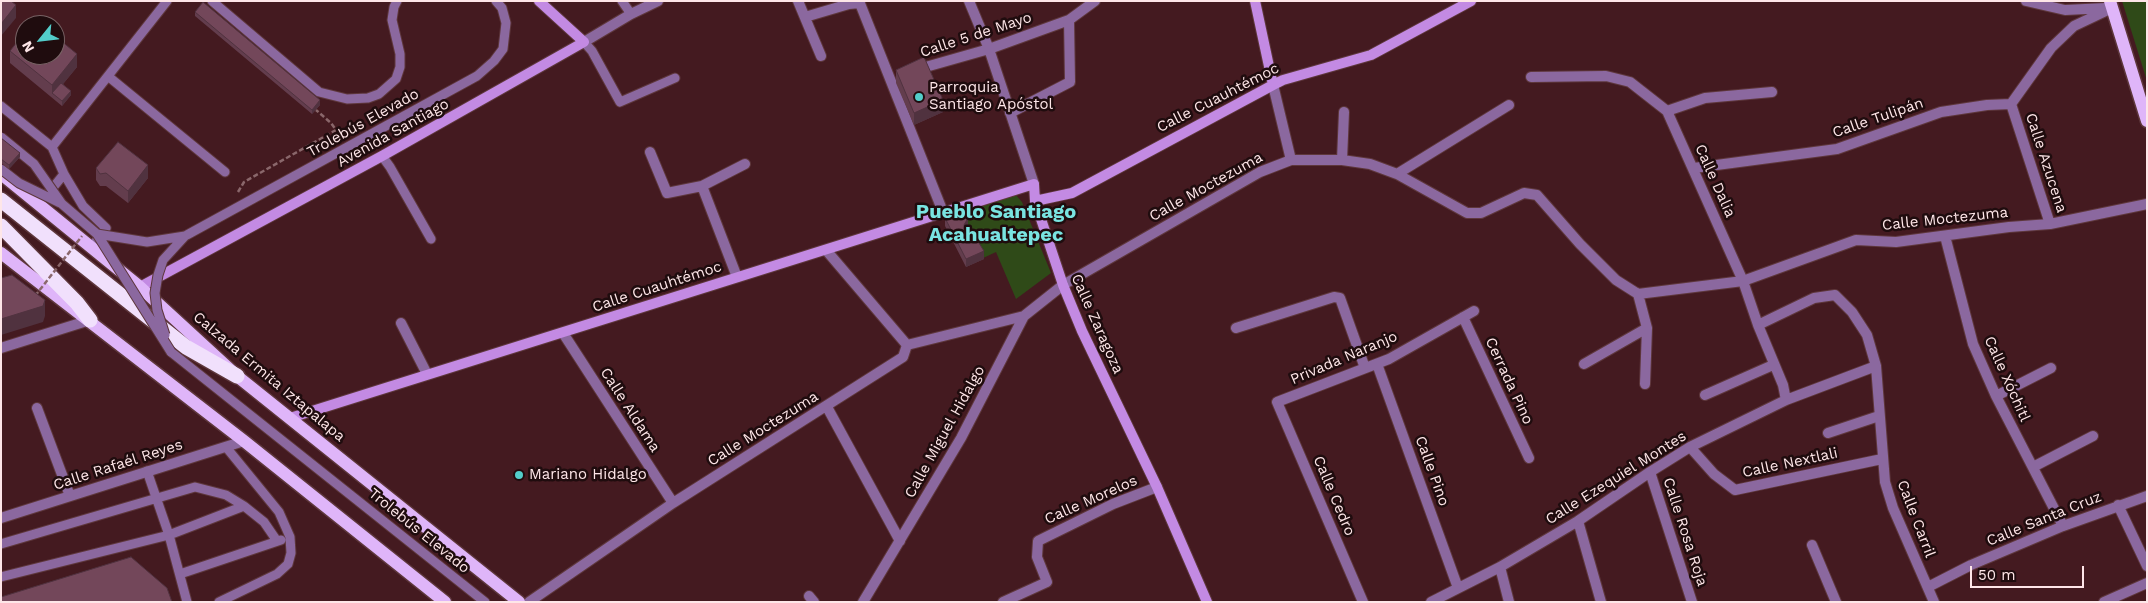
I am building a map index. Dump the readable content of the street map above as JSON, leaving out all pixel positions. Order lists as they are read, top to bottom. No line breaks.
{"streets":{"main road":["Calzada Ermita Iztapalapa"],"street":["Calle 5 de Mayo","Calle Cuauhtémoc","Calle Tulipán","Avenida Santiago","Calle Azucena","Calle Dalia","Calle Moctezuma","Calle Zaragoza","Privada Naranjo","Calle Xóchitl","Cerrada Pino","Calle Aldama","Calle Miguel Hidalgo","Calle Nextlali","Calle Rafaél Reyes","Calle Pino","Calle Ezequiel Montes","Calle Cedro","Calle Morelos","Calle Carril","Calle Santa Cruz","Calle Rosa Roja"],"lane":["Trolebús Elevado"]},"crossings":[["Calle 5 de Mayo","Calle Zaragoza"],["Calle Cuauhtémoc","Calle Zaragoza"],["Calle Cuauhtémoc","Calzada Ermita Iztapalapa"],["Calle Cuauhtémoc","Calle Aldama"],["Calle Tulipán","Calle Azucena"],["Calle Tulipán","Calle Dalia"],["Avenida Santiago","Calzada Ermita Iztapalapa"],["Calle Azucena","Calle Moctezuma"],["Calle Dalia","Calle Moctezuma"],["Calle Dalia","Calle Ezequiel Montes"],["Calle Dalia","Calle Carril"],["Calle Moctezuma","Calle Zaragoza"],["Calle Moctezuma","Calle Xóchitl"],["Calle Moctezuma","Calle Aldama"],["Calle Moctezuma","Calle Miguel Hidalgo"],["Calle Zaragoza","Calle Miguel Hidalgo"],["Calle Zaragoza","Calle Morelos"],["Privada Naranjo","Cerrada Pino"],["Privada Naranjo","Calle Pino"],["Privada Naranjo","Calle Cedro"],["Calle Xóchitl","Calle Santa Cruz"],["Calle Nextlali","Calle Ezequiel Montes"],["Calle Nextlali","Calle Carril"],["Calle Pino","Calle Ezequiel Montes"],["Calle Ezequiel Montes","Calle Carril"],["Calle Ezequiel Montes","Calle Rosa Roja"],["Calle Carril","Calle Santa Cruz"]],"districts":["Pueblo Santiago Acahualtepec"],"places":["Parroquia Santiago Apóstol","Mariano Hidalgo"],"scale_bar":"50 m","north":"bottom left"}
